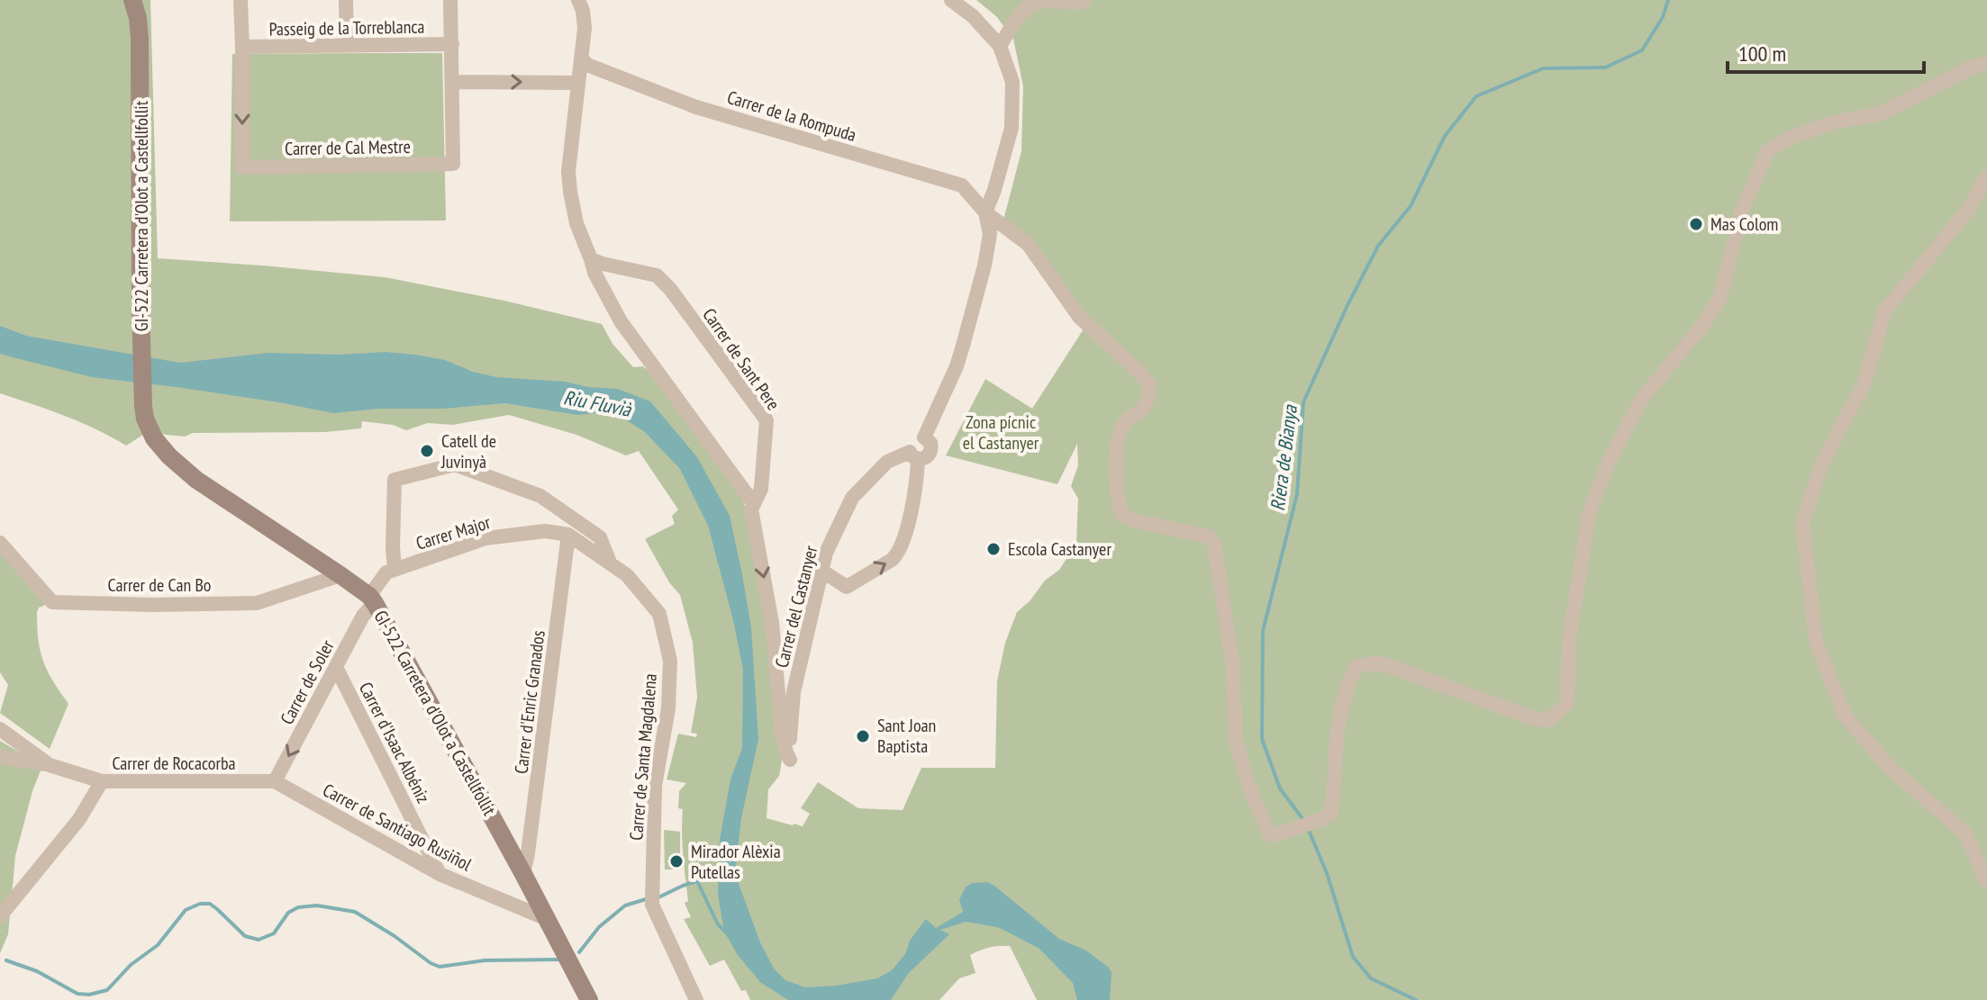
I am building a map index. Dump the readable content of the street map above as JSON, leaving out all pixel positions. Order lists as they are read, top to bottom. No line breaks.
{"streets":{"street":["Passeig de la Torreblanca","Carrer de la Rompuda","Carrer de Cal Mestre","GI-522 Carretera d'Olot a Castellfollit","Carrer de Sant Pere","Carrer Major","Carrer de Can Bo","Carrer del Castanyer","Carrer de Soler","Carrer d'Enric Granados","Carrer d'Isaac Albéniz","Carrer de Santa Magdalena","Carrer de Rocacorba","Carrer de Santiago Rusiñol"]},"crossings":[["Passeig de la Torreblanca","Carrer de Cal Mestre"],["Carrer de la Rompuda","Carrer del Castanyer"],["GI-522 Carretera d'Olot a Castellfollit","Carrer Major"],["GI-522 Carretera d'Olot a Castellfollit","Carrer de Can Bo"],["GI-522 Carretera d'Olot a Castellfollit","Carrer de Soler"],["GI-522 Carretera d'Olot a Castellfollit","Carrer d'Enric Granados"],["GI-522 Carretera d'Olot a Castellfollit","Carrer de Santiago Rusiñol"],["Carrer de Sant Pere","Carrer del Castanyer"],["Carrer Major","Carrer de Soler"],["Carrer Major","Carrer d'Enric Granados"],["Carrer de Soler","Carrer d'Isaac Albéniz"],["Carrer de Soler","Carrer de Rocacorba"],["Carrer de Soler","Carrer de Santiago Rusiñol"],["Carrer d'Isaac Albéniz","Carrer de Santiago Rusiñol"],["Carrer de Rocacorba","Carrer de Santiago Rusiñol"]],"one_way":["Carrer de Sant Pere","Carrer de Soler"],"water":["Riu Fluvià","Riera de Bianya"],"parks":["Zona pícnic el Castanyer"],"places":["Mas Colom","Catell de Juvinyà","Escola Castanyer","Sant Joan Baptista","Mirador Alèxia Putellas"],"scale_bar":"100 m"}
